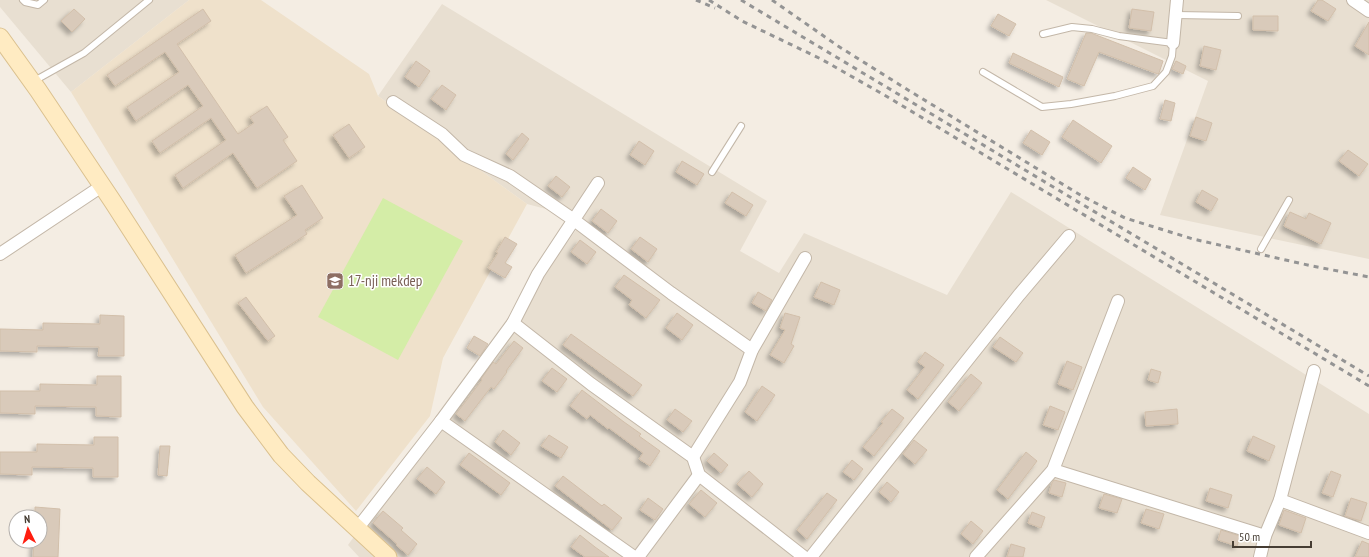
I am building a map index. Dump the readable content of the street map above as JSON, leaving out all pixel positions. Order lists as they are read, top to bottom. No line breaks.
{"places":{"school or university":["17-nji mekdep"]},"scale_bar":"50 m","north":"top"}
